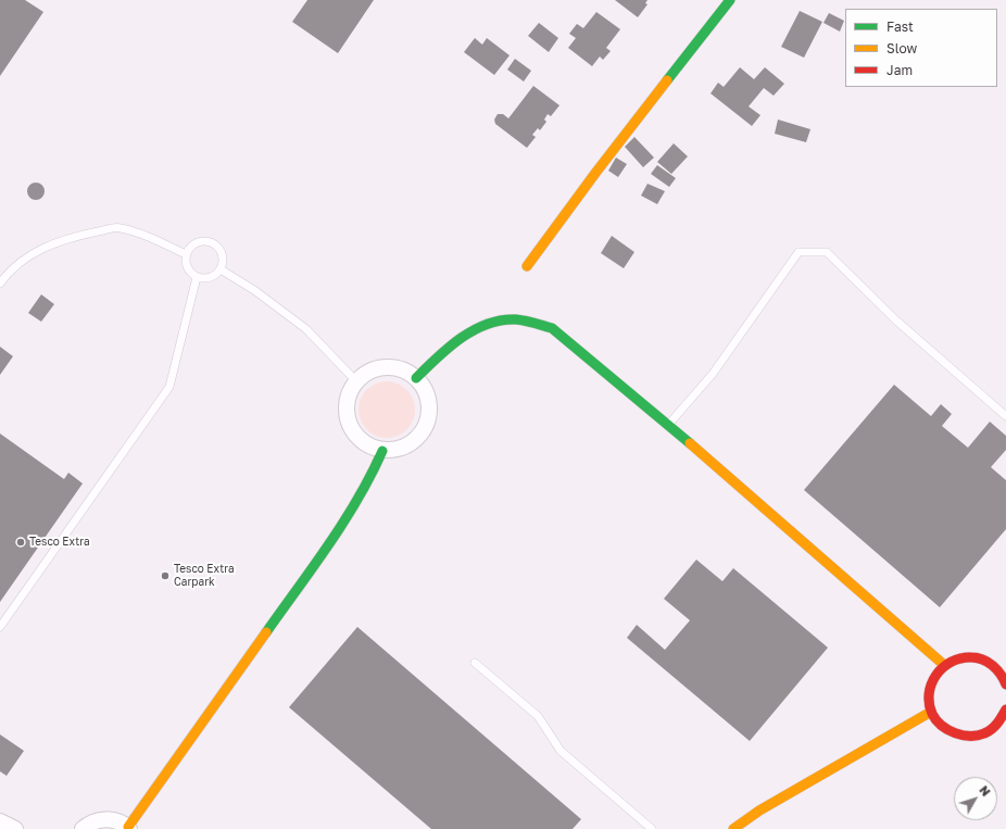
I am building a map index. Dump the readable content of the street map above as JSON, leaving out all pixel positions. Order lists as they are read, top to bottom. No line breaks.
{"places":["Tesco Extra","Tesco Extra Carpark"],"legend":["Fast","Slow","Jam"],"north":"top right"}
